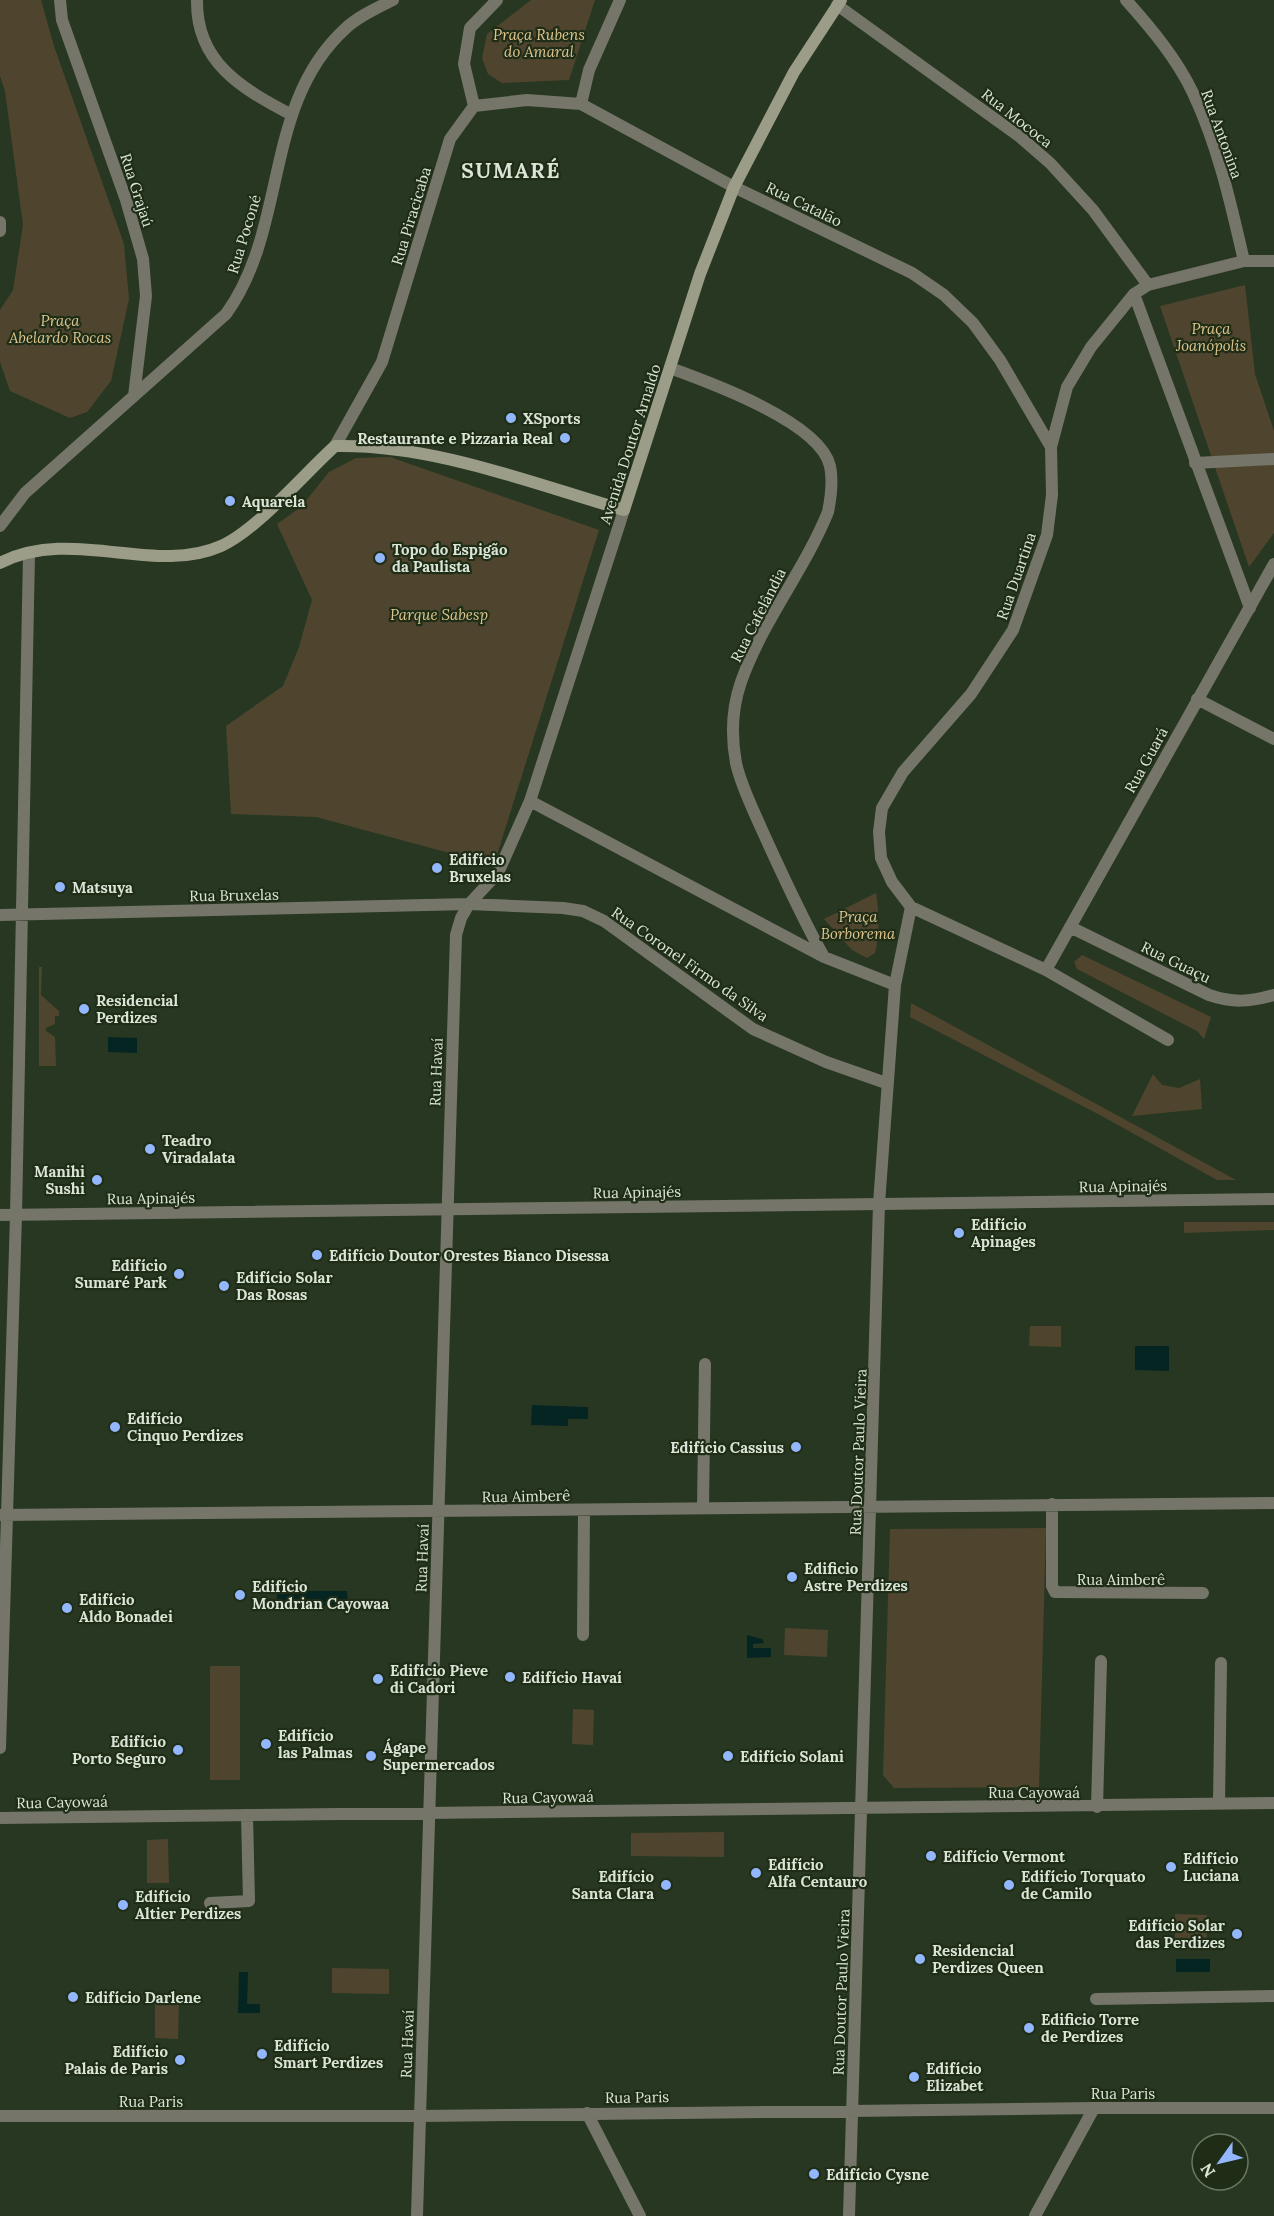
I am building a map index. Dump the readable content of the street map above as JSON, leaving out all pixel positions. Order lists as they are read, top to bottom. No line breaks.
{"streets":{"main road":["Avenida Doutor Arnaldo"],"street":["Rua Mococa","Rua Antonina","Rua Grajaú","Rua Catalão","Rua Piracicaba","Rua Poconé","Rua Duartina","Rua Cafelândia","Rua Guará","Rua Bruxelas","Rua Guaçu","Rua Coronel Firmo da Silva","Rua Havaí","Rua Apinajés","Rua Doutor Paulo Vieira","Rua Aimberê","Rua Cayowaá","Rua Paris"]},"crossings":[["Rua Mococa","Avenida Doutor Arnaldo"],["Rua Mococa","Rua Duartina"],["Rua Antonina","Rua Duartina"],["Rua Grajaú","Rua Poconé"],["Rua Catalão","Rua Piracicaba"],["Rua Catalão","Avenida Doutor Arnaldo"],["Rua Catalão","Rua Duartina"],["Avenida Doutor Arnaldo","Rua Cafelândia"],["Avenida Doutor Arnaldo","Rua Bruxelas"],["Avenida Doutor Arnaldo","Rua Coronel Firmo da Silva"],["Avenida Doutor Arnaldo","Rua Havaí"],["Rua Duartina","Rua Guará"],["Rua Duartina","Rua Doutor Paulo Vieira"],["Rua Guará","Rua Guaçu"],["Rua Bruxelas","Rua Coronel Firmo da Silva"],["Rua Bruxelas","Rua Havaí"],["Rua Coronel Firmo da Silva","Rua Havaí"],["Rua Coronel Firmo da Silva","Rua Doutor Paulo Vieira"],["Rua Havaí","Rua Apinajés"],["Rua Havaí","Rua Aimberê"],["Rua Havaí","Rua Cayowaá"],["Rua Havaí","Rua Paris"],["Rua Apinajés","Rua Doutor Paulo Vieira"],["Rua Doutor Paulo Vieira","Rua Aimberê"],["Rua Doutor Paulo Vieira","Rua Cayowaá"],["Rua Doutor Paulo Vieira","Rua Paris"]],"districts":["SUMARÉ"],"parks":["Praça Rubens do Amaral","Praça Abelardo Rocas","Praça Joanópolis","Parque Sabesp","Praça Borborema"],"places":["XSports","Restaurante e Pizzaria Real","Aquarela","Topo do Espigão da Paulista","Edifício Bruxelas","Matsuya","Residencial Perdizes","Teadro Viradalata","Manihi Sushi","Edifício Apinages","Edifício Doutor Orestes Bianco Disessa","Edifício Sumaré Park","Edifício Solar Das Rosas","Edifício Cinquo Perdizes","Edifício Cassius","Edificio Astre Perdizes","Edifício Mondrian Cayowaa","Edifício Aldo Bonadei","Edifício Havaí","Edifício Pieve di Cadori","Edifício las Palmas","Edifício Porto Seguro","Ágape Supermercados","Edifício Solani","Edifício Vermont","Edifício Luciana","Edifício Alfa Centauro","Edifício Santa Clara","Edifício Torquato de Camilo","Edifício Altier Perdizes","Edifício Solar das Perdizes","Residencial Perdizes Queen","Edifício Darlene","Edificio Torre de Perdizes","Edifício Smart Perdizes","Edifício Palais de Paris","Edifício Elizabet","Edifício Cysne"],"north":"bottom left"}
